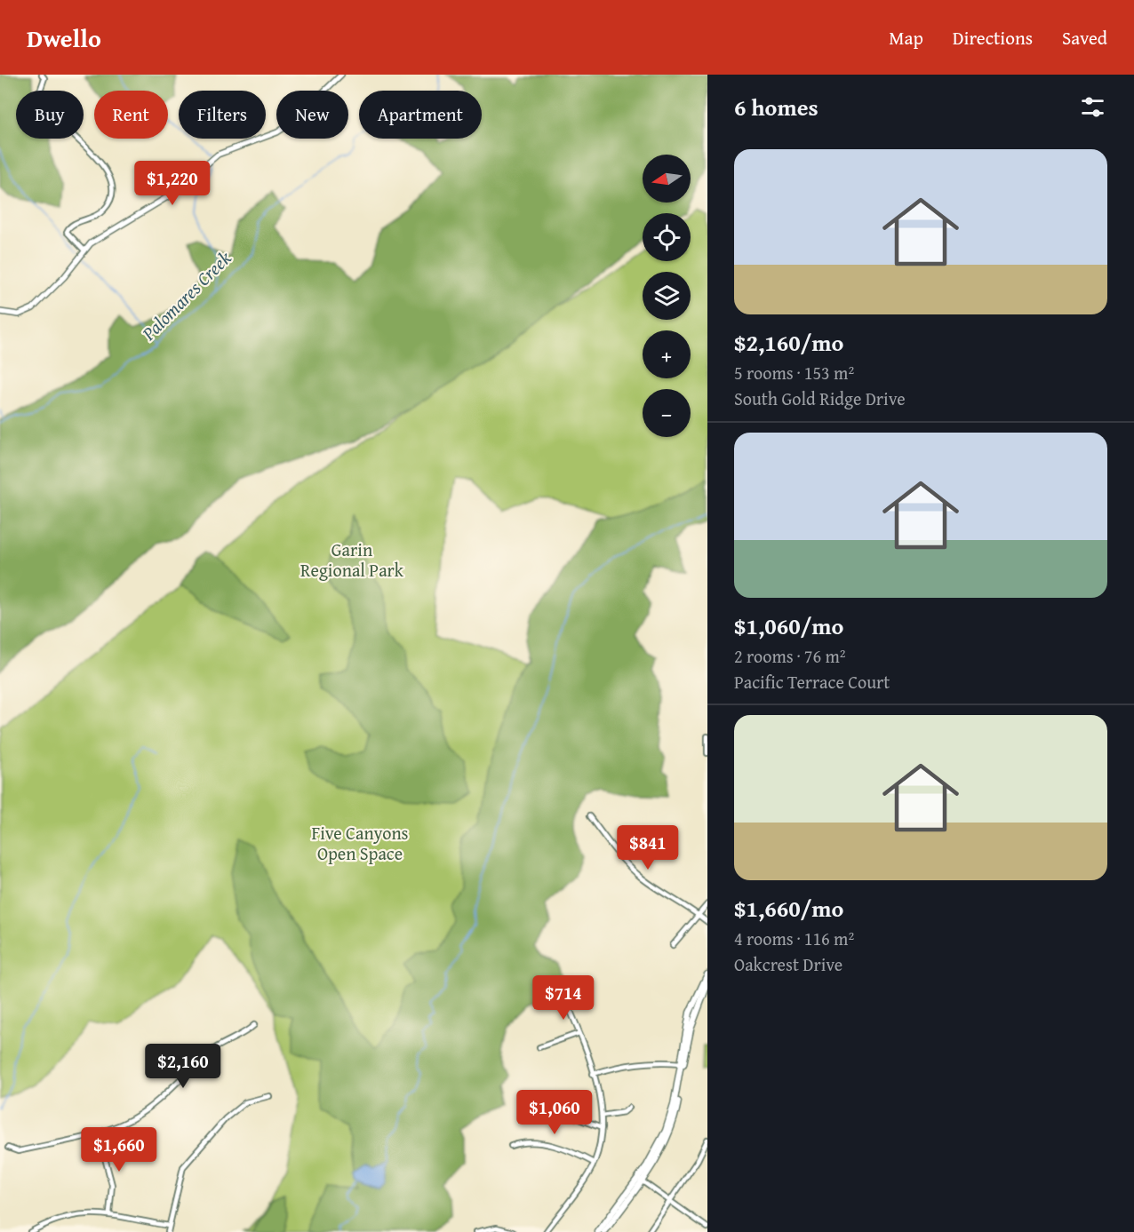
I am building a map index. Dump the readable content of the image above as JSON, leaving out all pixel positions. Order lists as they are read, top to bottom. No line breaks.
{"water":["Palomares Creek"],"parks":["Garin Regional Park","Five Canyons Open Space"],"north":"left","page":{"header":"Dwello","nav":["Map","Directions","Saved"],"heading":"6 homes","chip":["Buy","Rent","Filters","New","Apartment"],"list":[{"name":"$2,160/mo","note":"5 rooms · 153 m² · South Gold Ridge Drive"},{"name":"$1,060/mo","note":"2 rooms · 76 m² · Pacific Terrace Court"},{"name":"$1,660/mo","note":"4 rooms · 116 m² · Oakcrest Drive"}],"map_buttons":["+","−"],"price":["$1,220","$841","$714","$2,160","$1,060","$1,660"]}}
